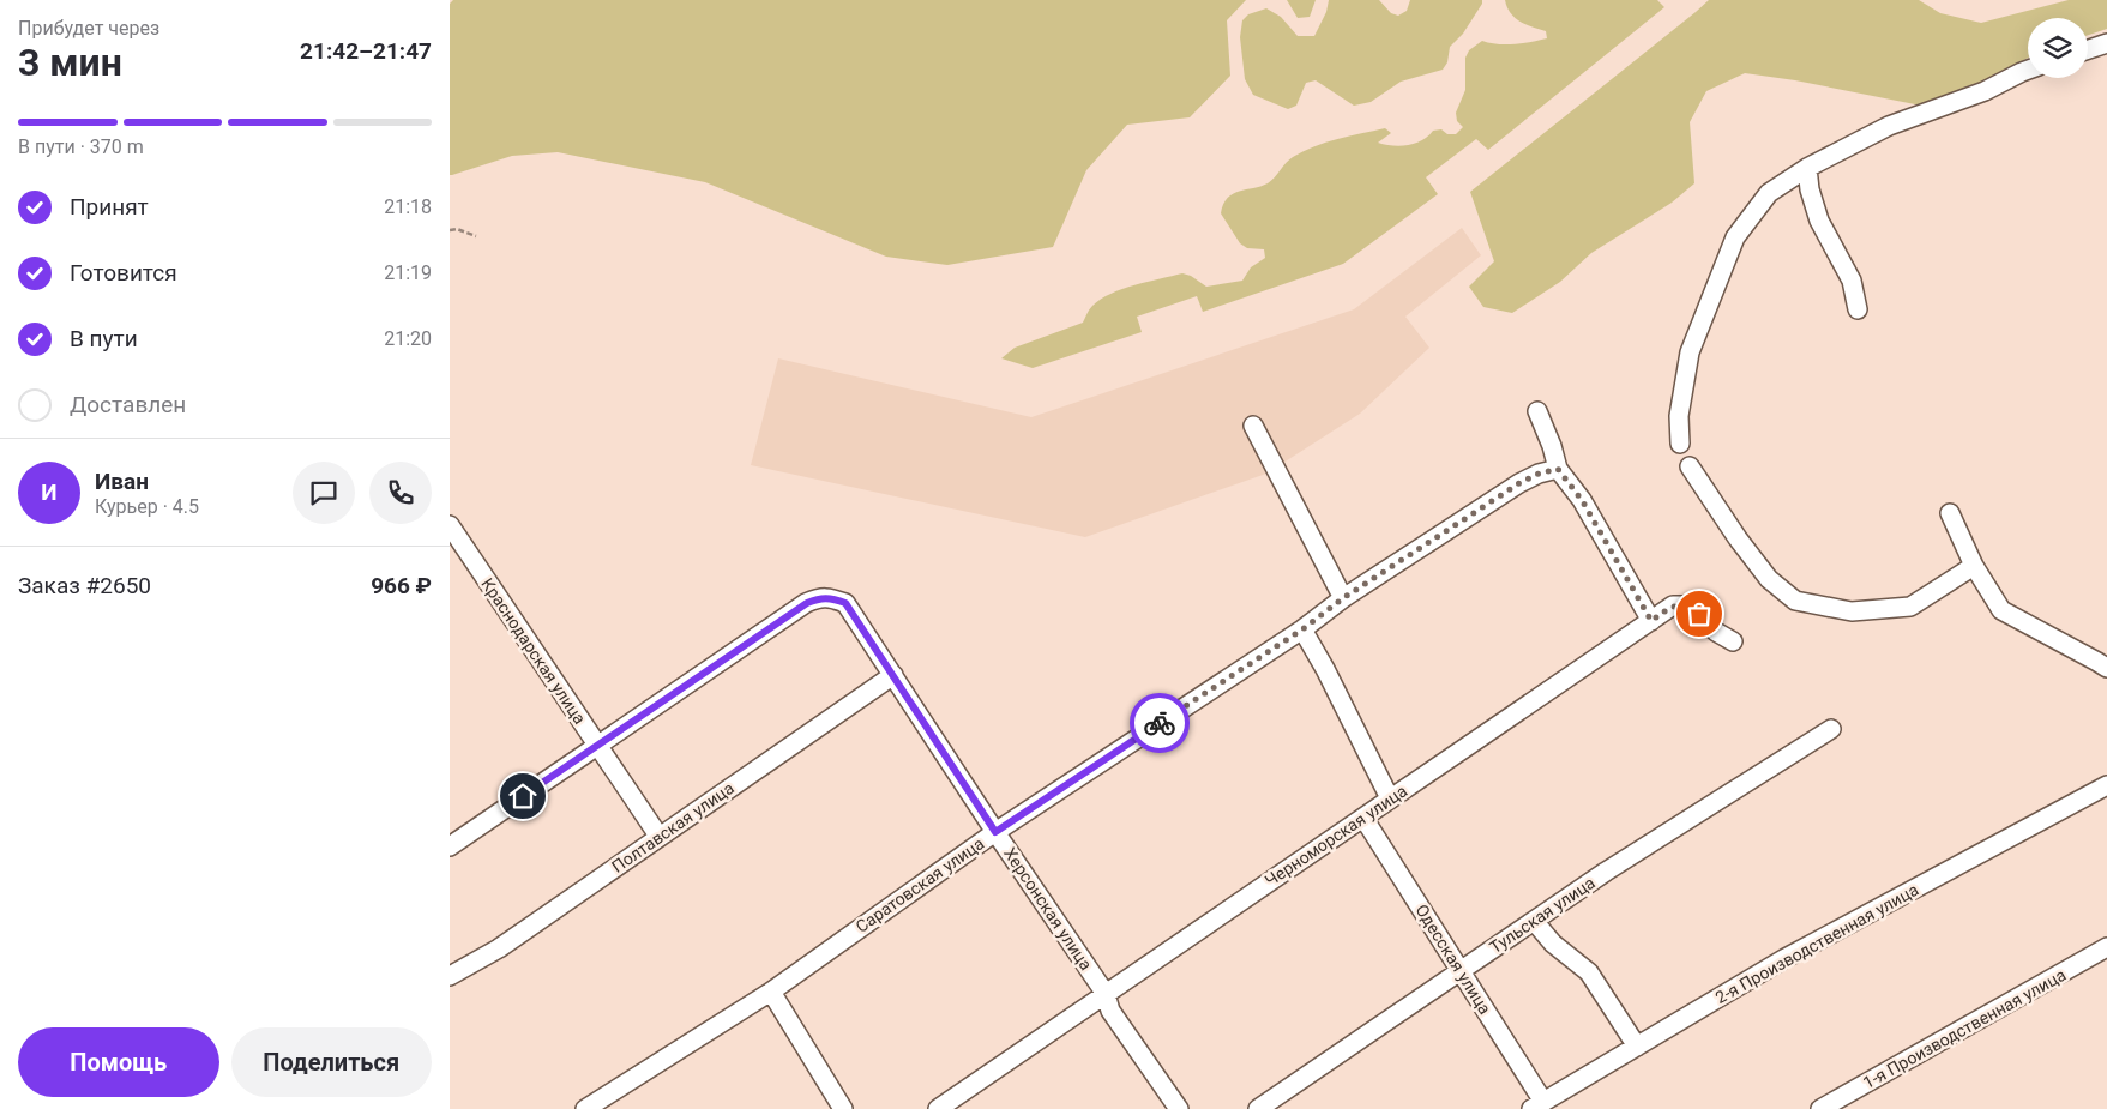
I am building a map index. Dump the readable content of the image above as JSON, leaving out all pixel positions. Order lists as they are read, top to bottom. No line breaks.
{"streets":{"street":["Краснодарская улица","Полтавская улица","Черноморская улица","Саратовская улица","Херсонская улица","Тульская улица","2-я Производственная улица","Одесская улица","1-я Производственная улица"]},"crossings":[["Краснодарская улица","Полтавская улица"],["Краснодарская улица","Херсонская улица"],["Полтавская улица","Херсонская улица"],["Черноморская улица","Херсонская улица"],["Черноморская улица","Одесская улица"],["Саратовская улица","Херсонская улица"],["Тульская улица","Одесская улица"],["2-я Производственная улица","Одесская улица"]],"page":{"heading":["3 мин","Прибудет через","21:42–21:47"],"panel":["Иван","Курьер · 4.5","Заказ #2650","966 ₽"],"bar":"В пути · 370 m","list":[["Принят","21:18"],["Готовится","21:19"],["В пути","21:20"],"Доставлен"],"round":"И","buttons":["Помощь","Поделиться"]}}
